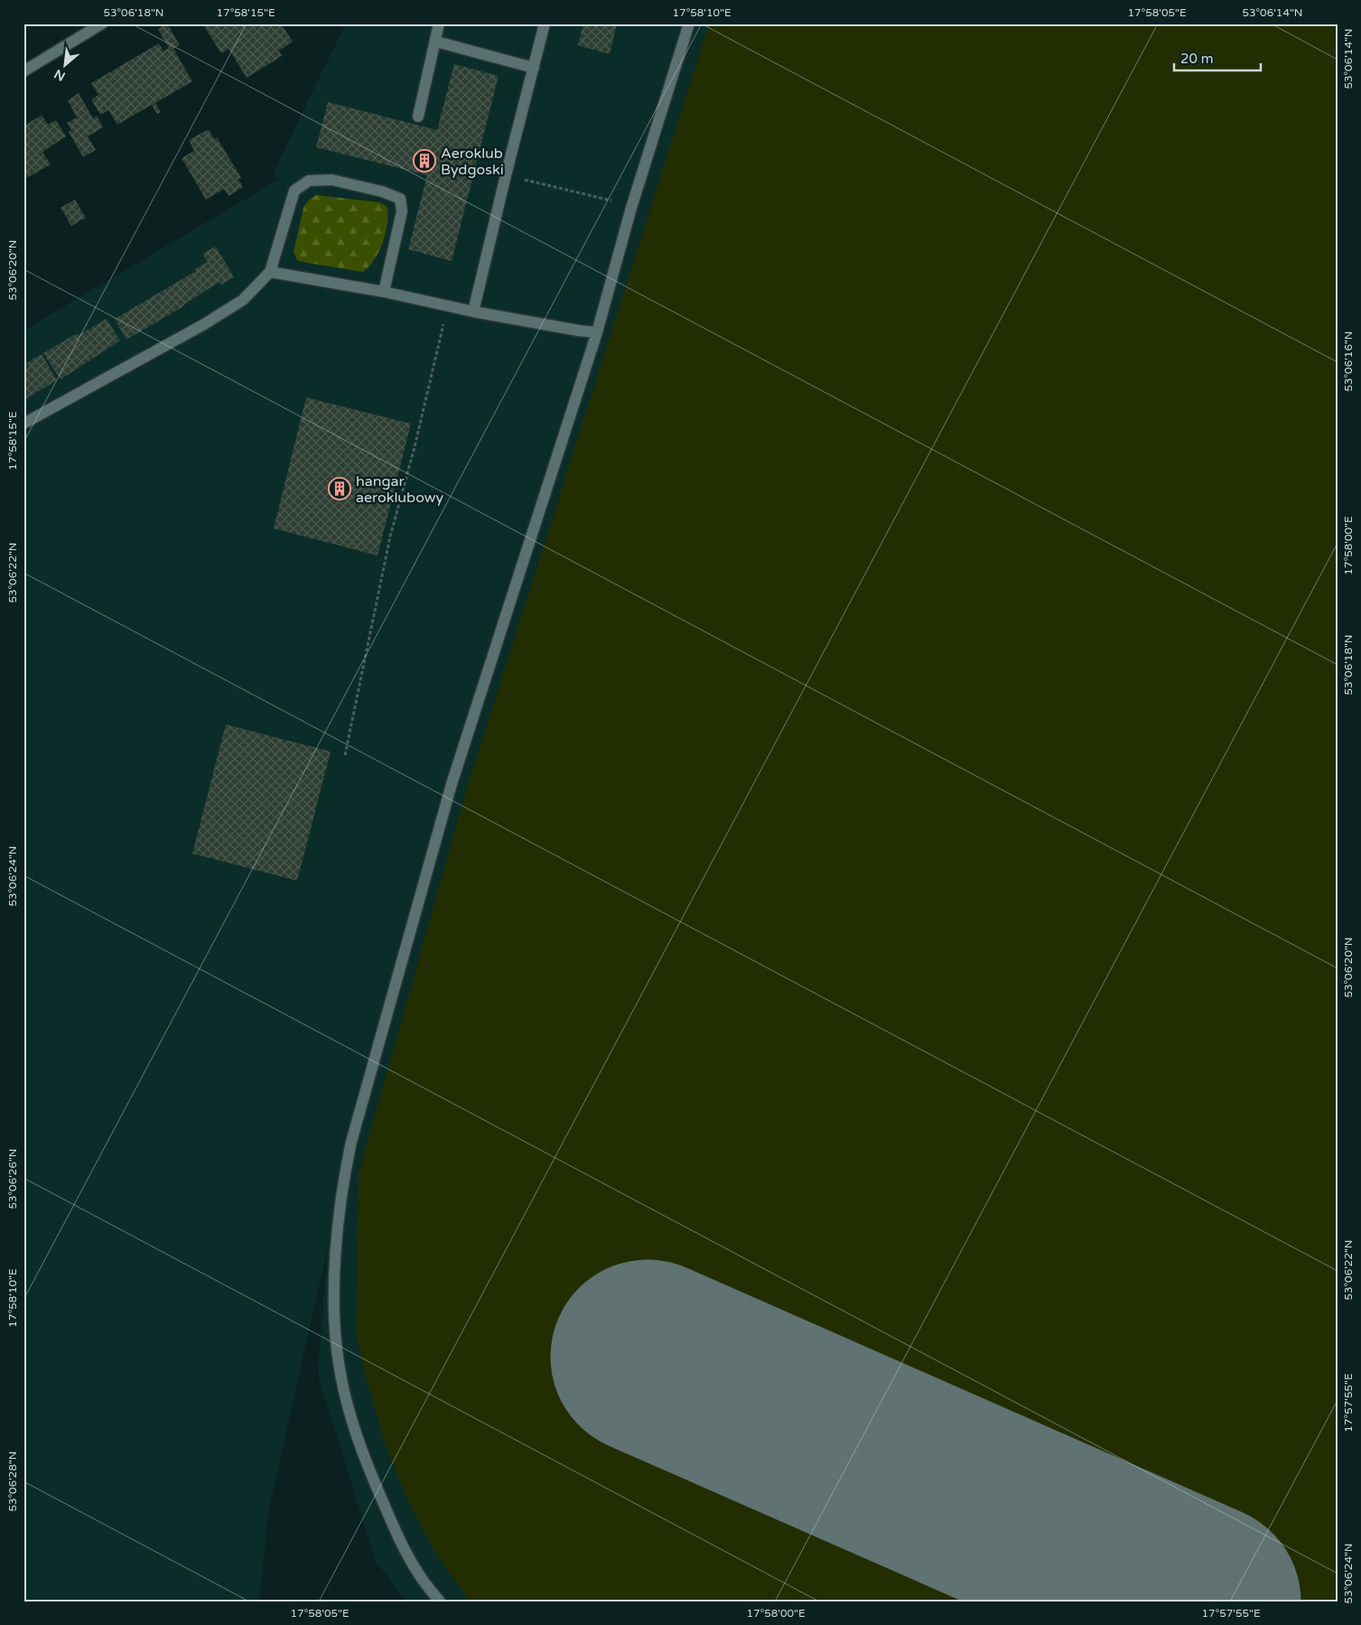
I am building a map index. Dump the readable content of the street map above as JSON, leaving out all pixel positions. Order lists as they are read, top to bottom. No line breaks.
{"places":{"building":["Aeroklub Bydgoski","hangar aeroklubowy"]},"scale_bar":"20 m","north":"bottom left","coordinates":["53°06'18\"N","17°58'15\"E","17°58'10\"E","17°58'05\"E","53°06'14\"N","53°06'20\"N","53°06'16\"N","17°58'00\"E","53°06'22\"N","53°06'24\"N","53°06'26\"N","17°57'55\"E","53°06'28\"N"]}
